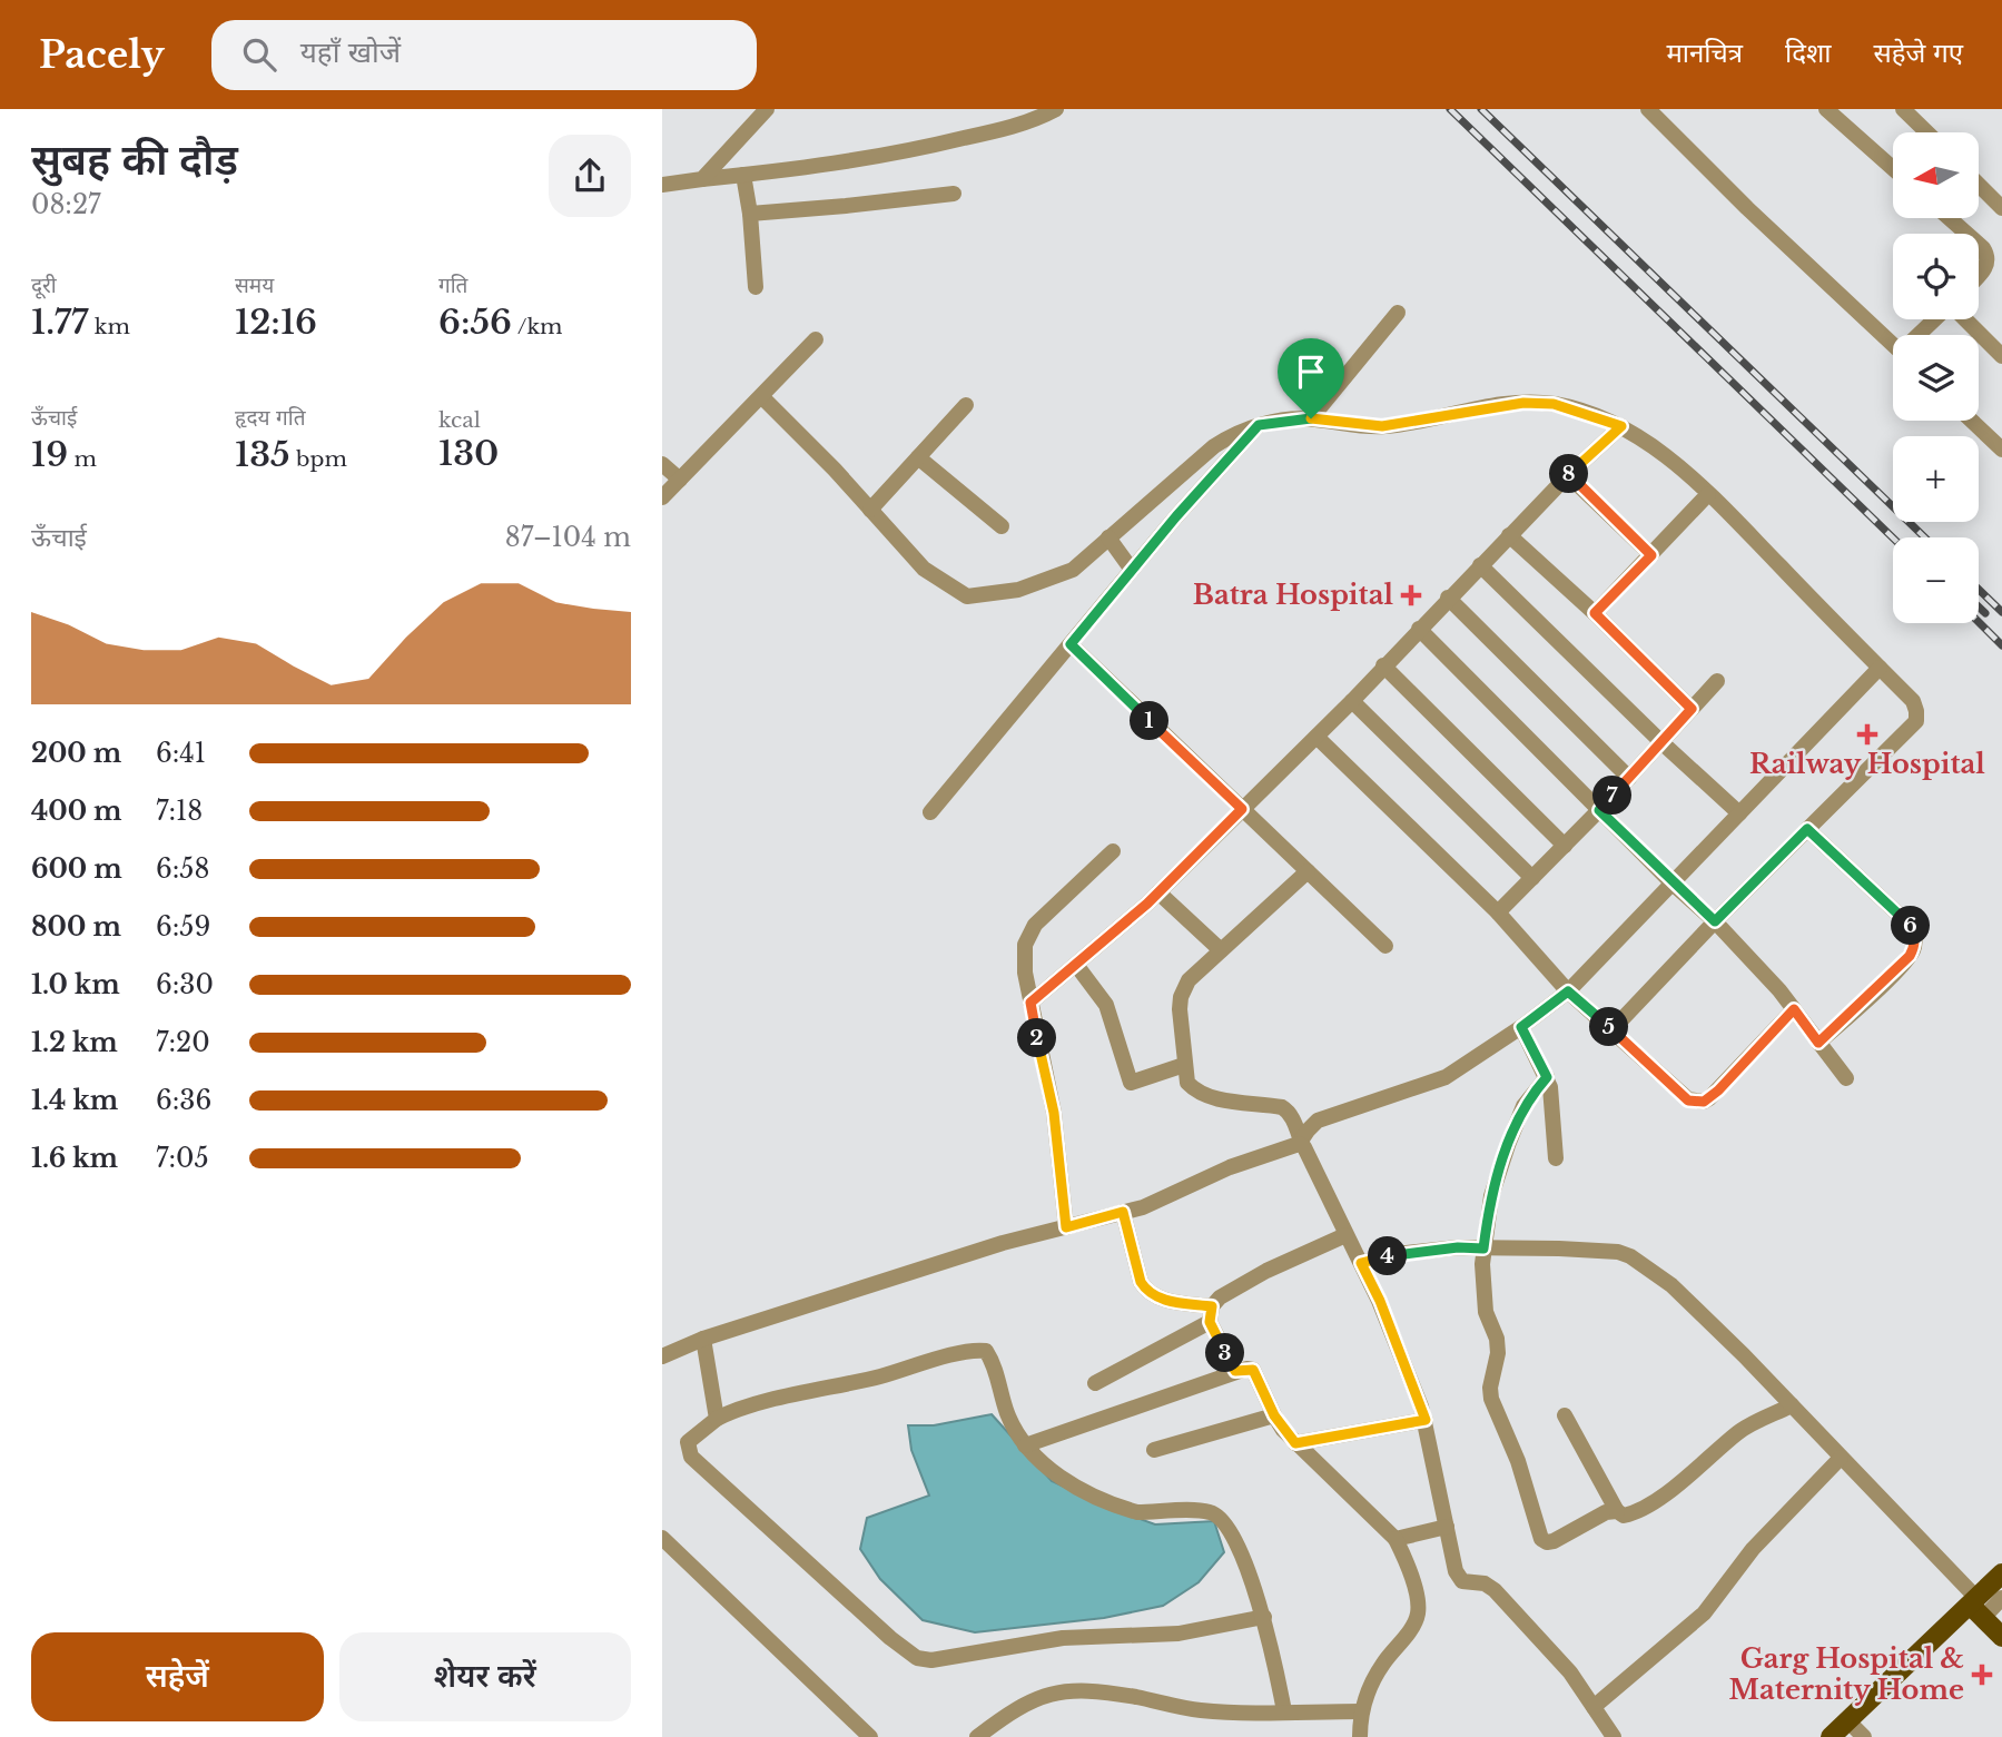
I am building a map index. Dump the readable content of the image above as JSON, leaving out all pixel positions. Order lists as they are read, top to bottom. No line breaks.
{"places":{"health":["Batra Hospital","Railway Hospital","Garg Hospital & Maternity Home"]},"north":"left","page":{"header":"Pacely","search":"यहाँ खोजें","nav":["मानचित्र","दिशा","सहेजे गए"],"heading":["सुबह की दौड़","08:27"],"map_buttons":["+","−"],"stats":[["दूरी","1.77 km"],["समय","12:16"],["गति","6:56 /km"],["ऊँचाई","19 m"],["हृदय गति","135 bpm"],["kcal","130"]],"pins":["8","1","7","6","5","2","4","3"],"chart":["ऊँचाई","87–104 m"],"list":[{"name":"200 m","note":"6:41"},{"name":"400 m","note":"7:18"},{"name":"600 m","note":"6:58"},{"name":"800 m","note":"6:59"},{"name":"1.0 km","note":"6:30"},{"name":"1.2 km","note":"7:20"},{"name":"1.4 km","note":"6:36"},{"name":"1.6 km","note":"7:05"}],"buttons":["सहेजें","शेयर करें"]}}
